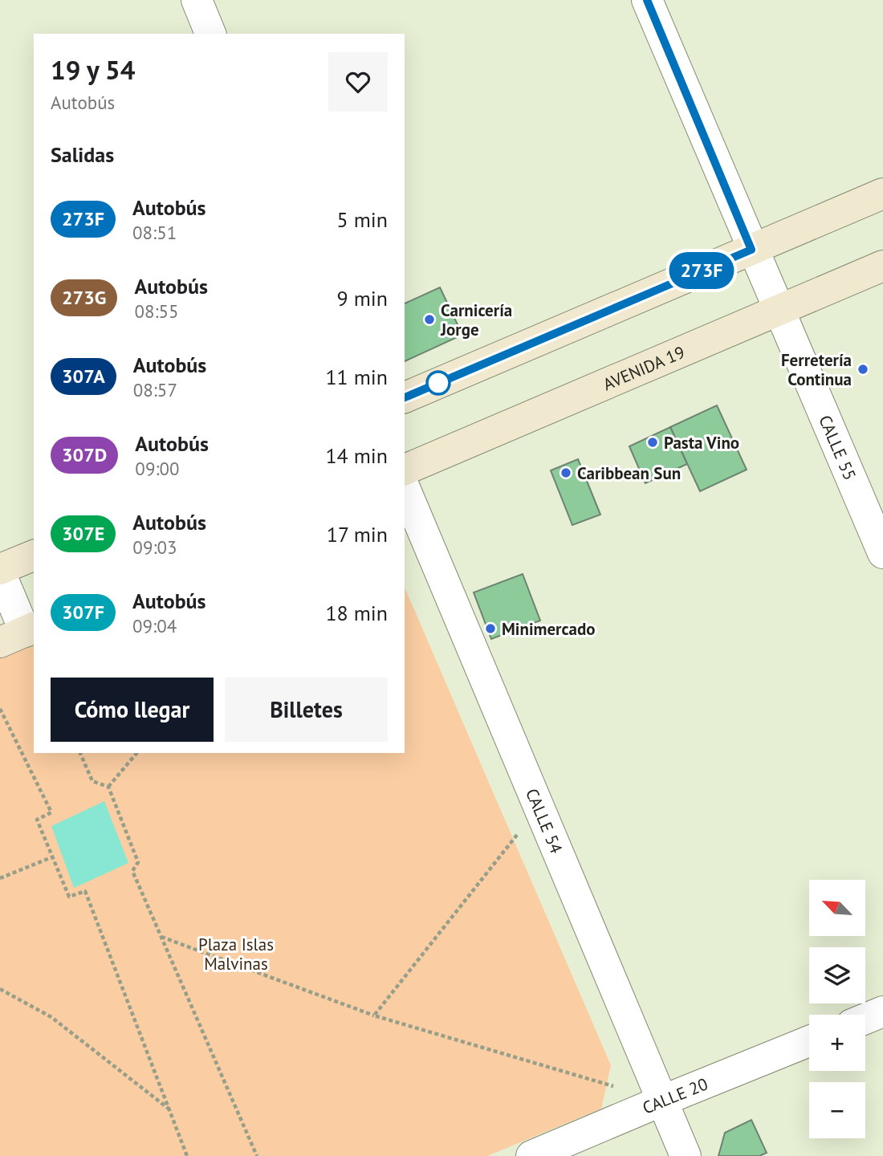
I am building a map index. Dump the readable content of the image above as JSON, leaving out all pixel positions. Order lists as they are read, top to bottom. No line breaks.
{"streets":{"main road":["AVENIDA 19"],"street":["CALLE 55","CALLE 54","CALLE 20"]},"crossings":[["AVENIDA 19","CALLE 55"],["CALLE 54","CALLE 20"]],"parks":["Plaza Islas Malvinas"],"places":["Carnicería Jorge","Ferretería Continua","Pasta Vino","Caribbean Sun","Minimercado"],"lines":["bus line 273F"],"north":"top left","page":{"on_map":"273F","heading":[["19 y 54","Autobús"],"Salidas"],"list":[{"mark":"273F","name":"Autobús","note":"08:51","value":"5 min"},{"mark":"273G","name":"Autobús","note":"08:55","value":"9 min"},{"mark":"307A","name":"Autobús","note":"08:57","value":"11 min"},{"mark":"307D","name":"Autobús","note":"09:00","value":"14 min"},{"mark":"307E","name":"Autobús","note":"09:03","value":"17 min"},{"mark":"307F","name":"Autobús","note":"09:04","value":"18 min"}],"buttons":["Cómo llegar","Billetes"],"map_buttons":["+","−"]}}
